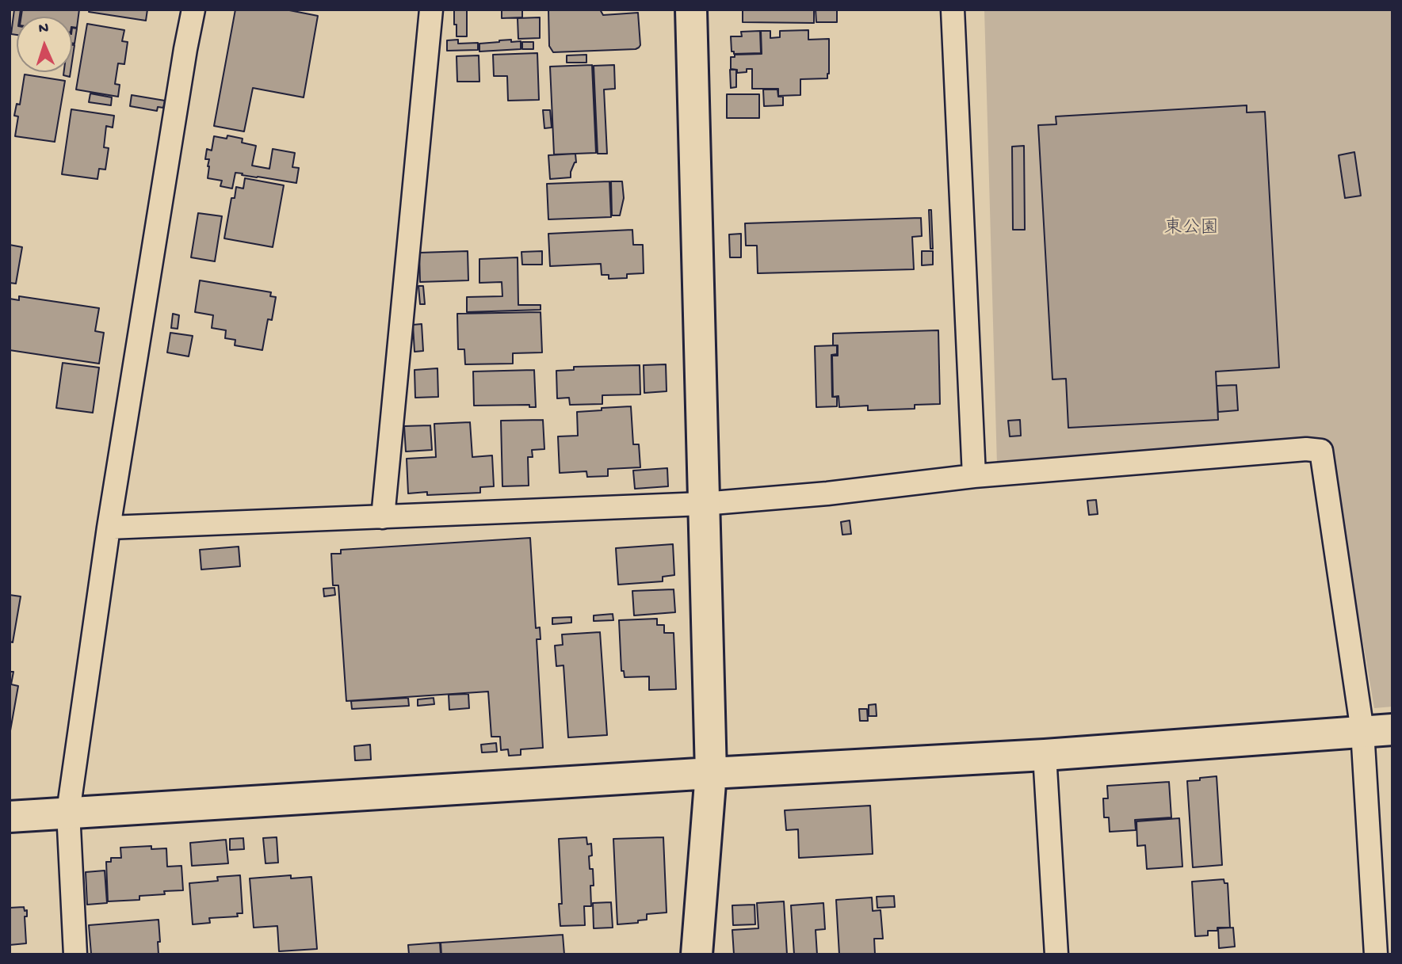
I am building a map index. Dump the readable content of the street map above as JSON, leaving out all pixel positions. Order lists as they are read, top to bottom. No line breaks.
{"parks":["東公園"],"north":"top"}
